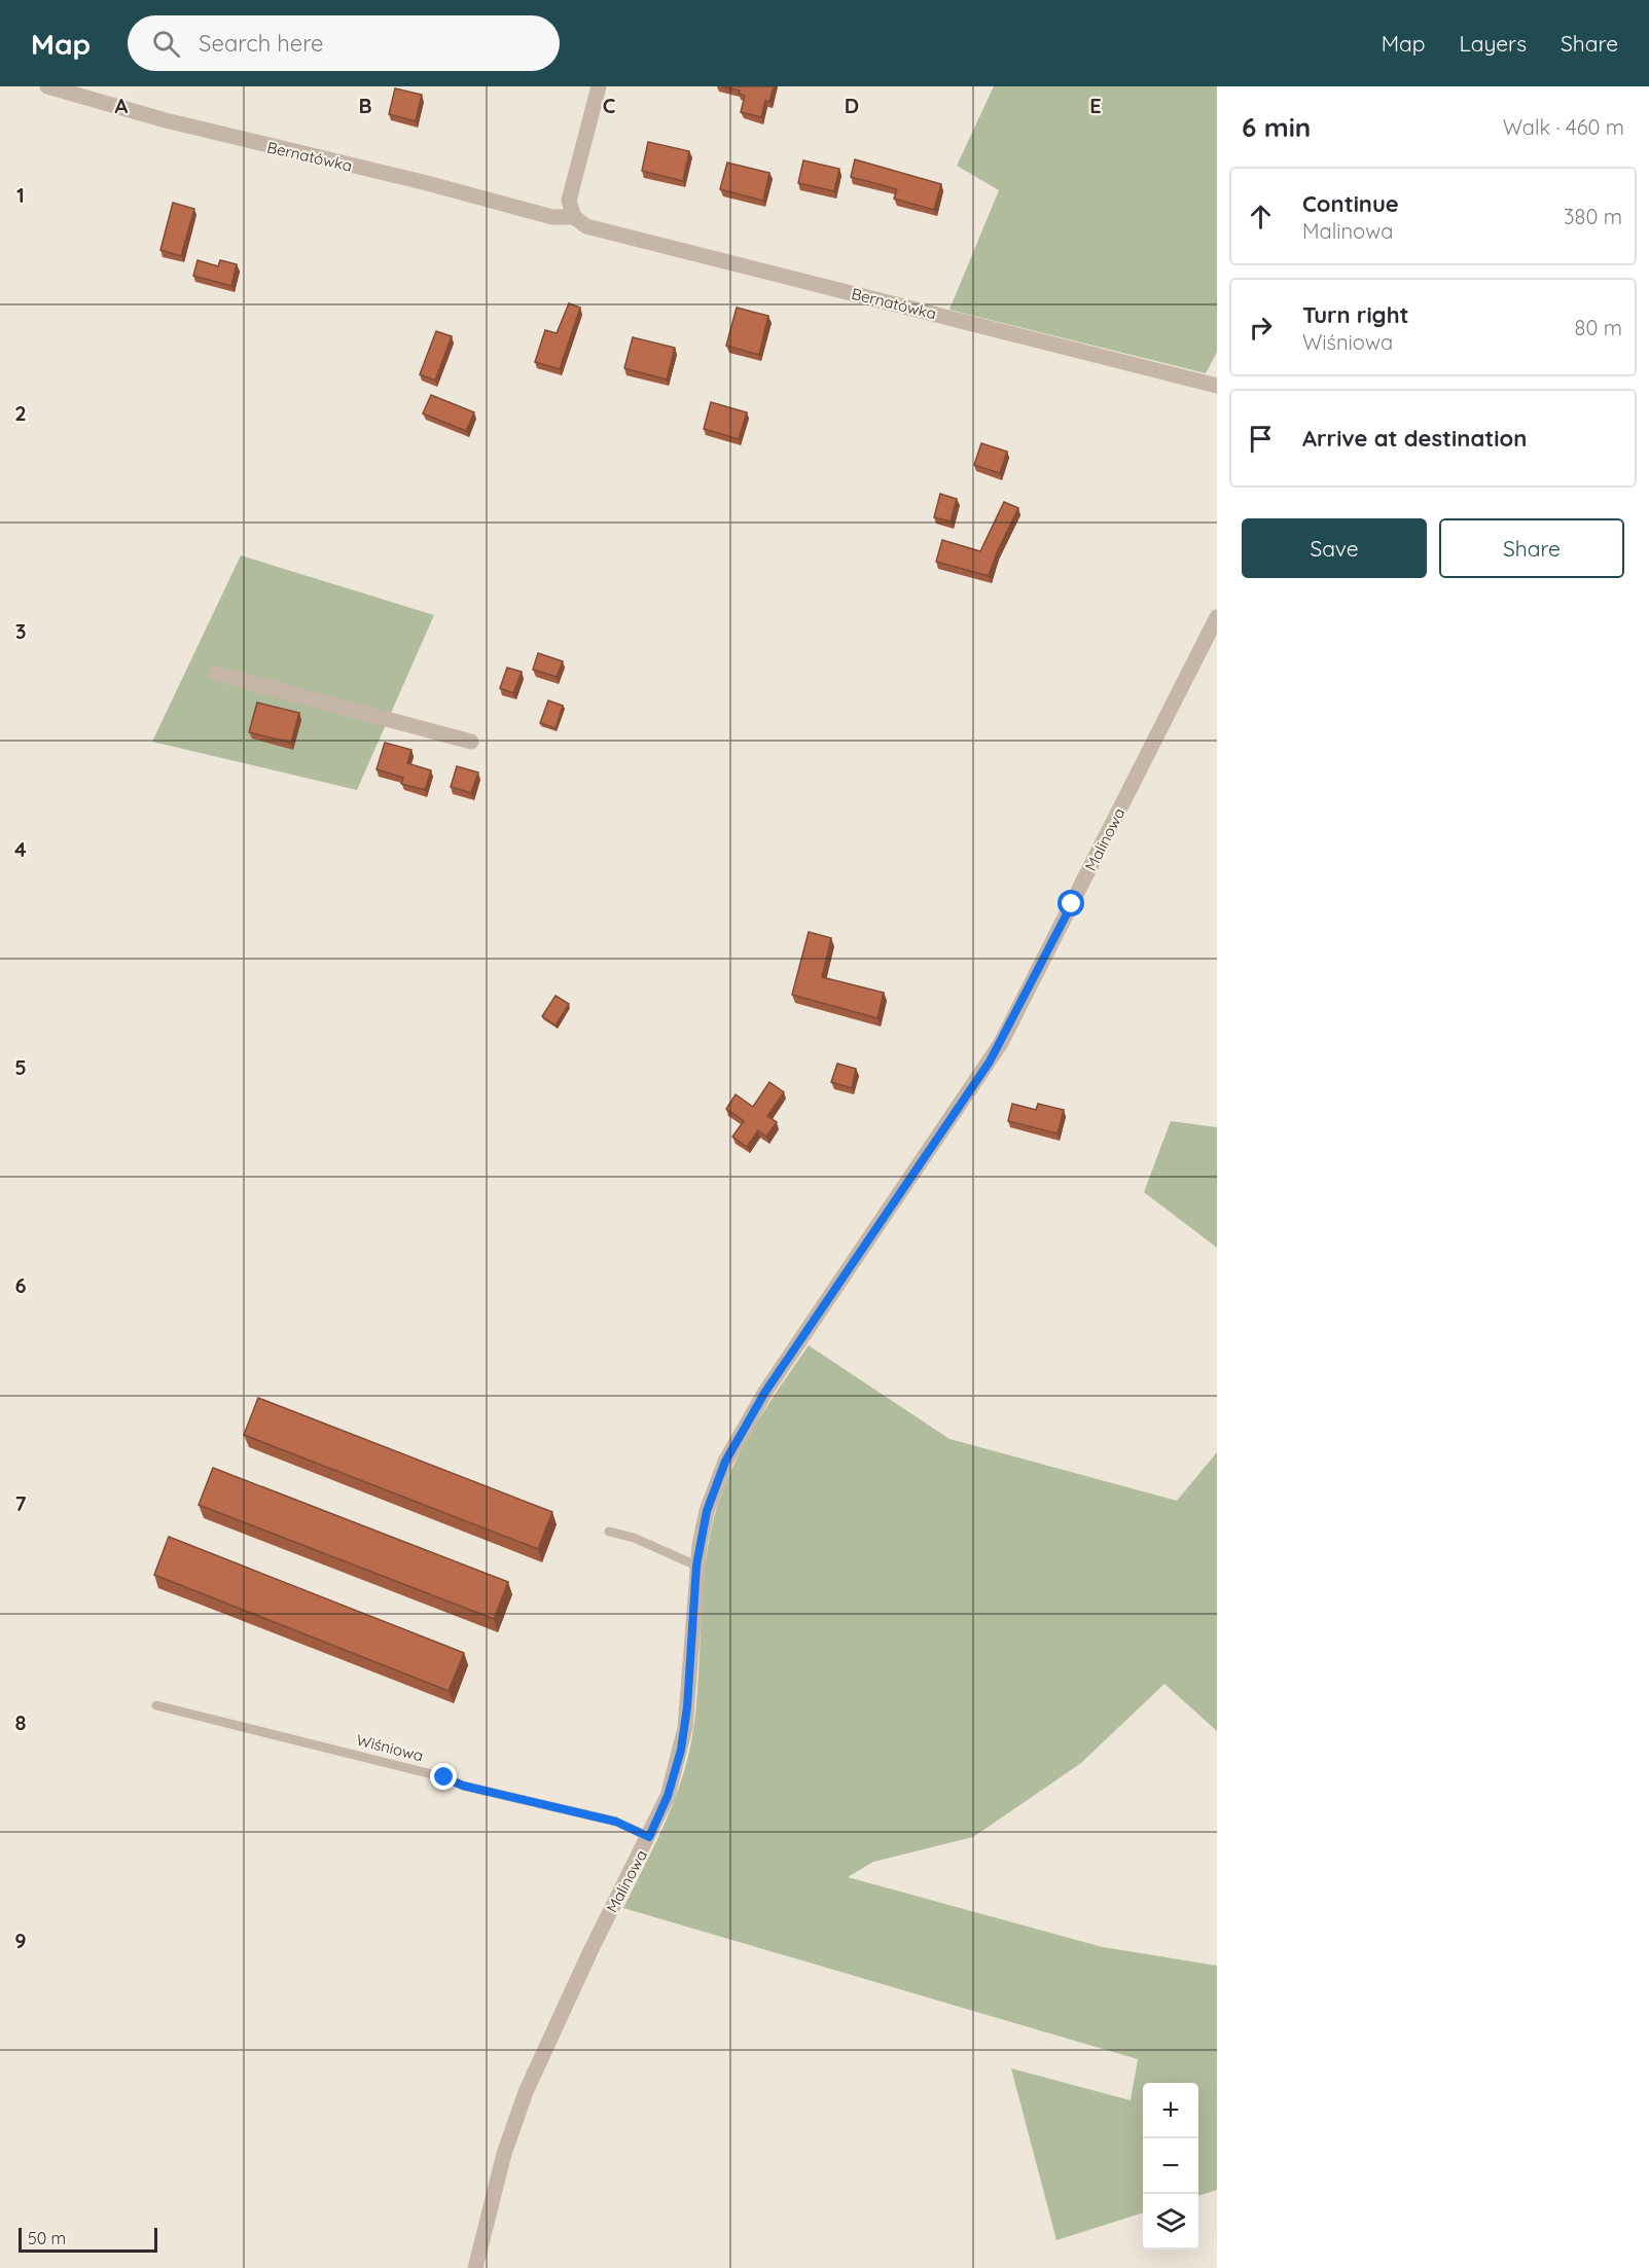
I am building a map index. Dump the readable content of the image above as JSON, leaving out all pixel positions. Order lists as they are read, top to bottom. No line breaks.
{"streets":{"street":["Bernatówka","Malinowa"],"lane":["Wiśniowa"]},"crossings":[["Malinowa","Wiśniowa"]],"scale_bar":"50 m","page":{"header":"Map","search":"Search here","nav":["Map","Layers","Share"],"heading":["6 min","Walk · 460 m"],"list":[["Continue","Malinowa","380 m"],["Turn right","Wiśniowa","80 m"],"Arrive at destination"],"buttons":["Save","Share"],"map_buttons":["+","−"],"scale":"50 m"},"grid":{"columns":["A","B","C","D","E"],"rows":["1","2","3","4","5","6","7","8","9"]}}
